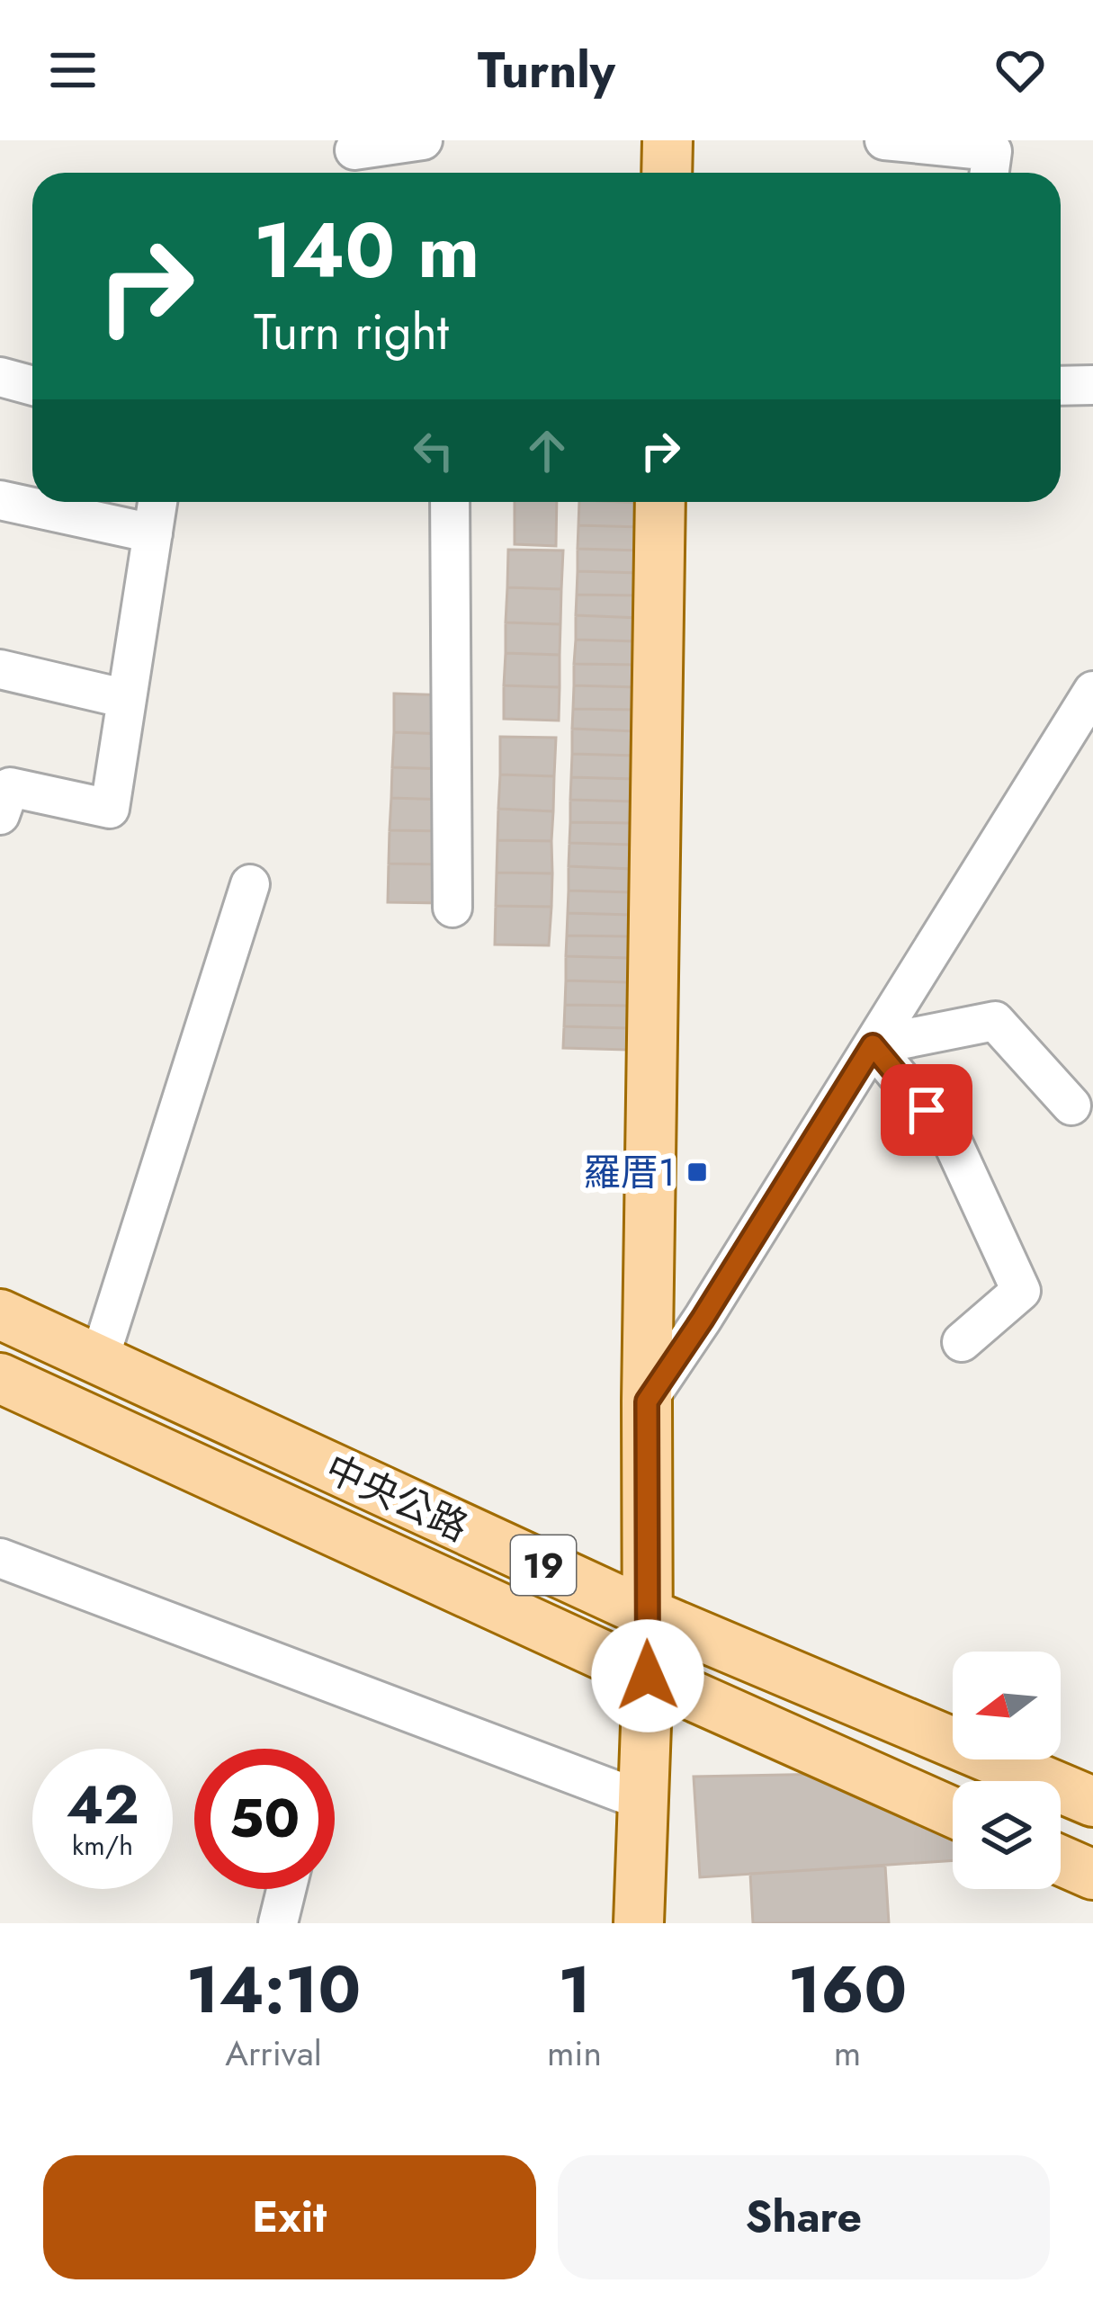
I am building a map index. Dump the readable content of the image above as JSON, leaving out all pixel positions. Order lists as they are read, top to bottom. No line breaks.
{"streets":{"main road":["中央公路","19"]},"places":{"transit":["羅厝1"]},"north":"left","page":{"header":"Turnly","turn":["140 m","Turn right"],"speed":"42 km/h","limit":"50","eta":["14:10","Arrival","1","min","160","m"],"buttons":["Exit","Share"]}}
